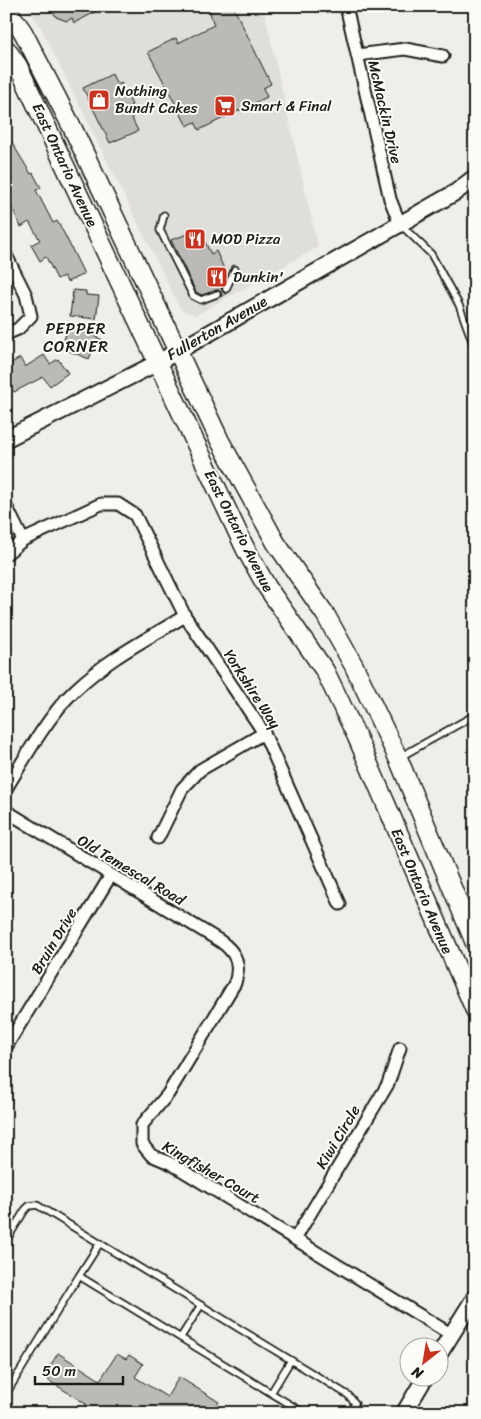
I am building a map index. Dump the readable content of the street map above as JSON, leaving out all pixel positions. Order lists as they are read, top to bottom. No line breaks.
{"streets":{"main road":["East Ontario Avenue","Fullerton Avenue"],"street":["McMackin Drive","Yorkshire Way","Old Temescal Road","Bruin Drive","Kiwi Circle","Kingfisher Court"]},"crossings":[["McMackin Drive","Fullerton Avenue"],["East Ontario Avenue","Fullerton Avenue"],["Old Temescal Road","Bruin Drive"],["Old Temescal Road","Kingfisher Court"],["Kiwi Circle","Kingfisher Court"]],"districts":["PEPPER CORNER"],"places":{"shop":["Nothing Bundt Cakes"],"supermarket":["Smart & Final"],"restaurant":["MOD Pizza","Dunkin'"]},"scale_bar":"50 m","north":"bottom left"}
